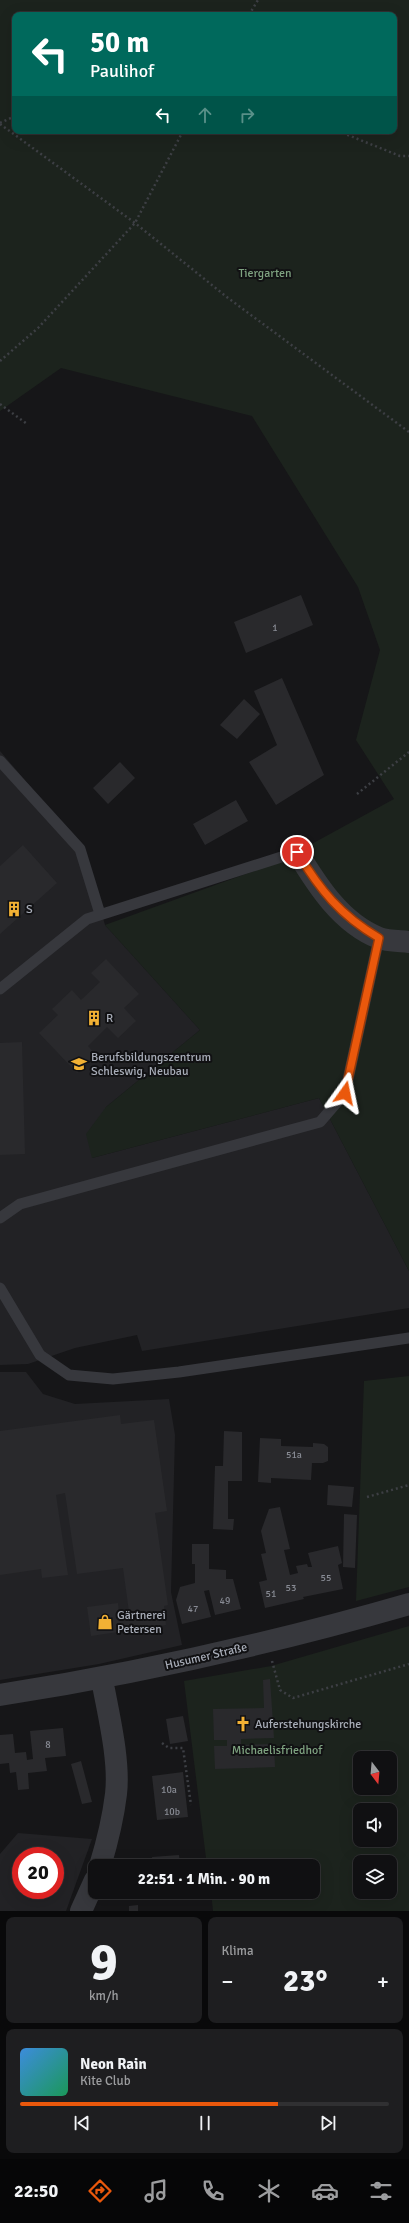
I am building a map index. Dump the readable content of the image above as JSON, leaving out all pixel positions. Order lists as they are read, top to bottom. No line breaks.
{"streets":{"street":["Husumer Straße"]},"parks":["Tiergarten","Michaelisfriedhof"],"places":{"building":["S","R"],"school or university":["Berufsbildungszentrum Schleswig, Neubau"],"shop":["Gärtnerei Petersen"],"church":["Auferstehungskirche"]},"house_numbers":["1","51a","55","53","51","49","47","8","10a","10b"],"north":"bottom","page":{"turn":["50 m","Paulihof"],"limit":"20","trip":"22:51 · 1 Min. · 90 m","tile":[["9","km/h"],"Klima"],"heat":["−","23°","+"],"song":["Neon Rain","Kite Club"],"tabs":"22:50"}}
